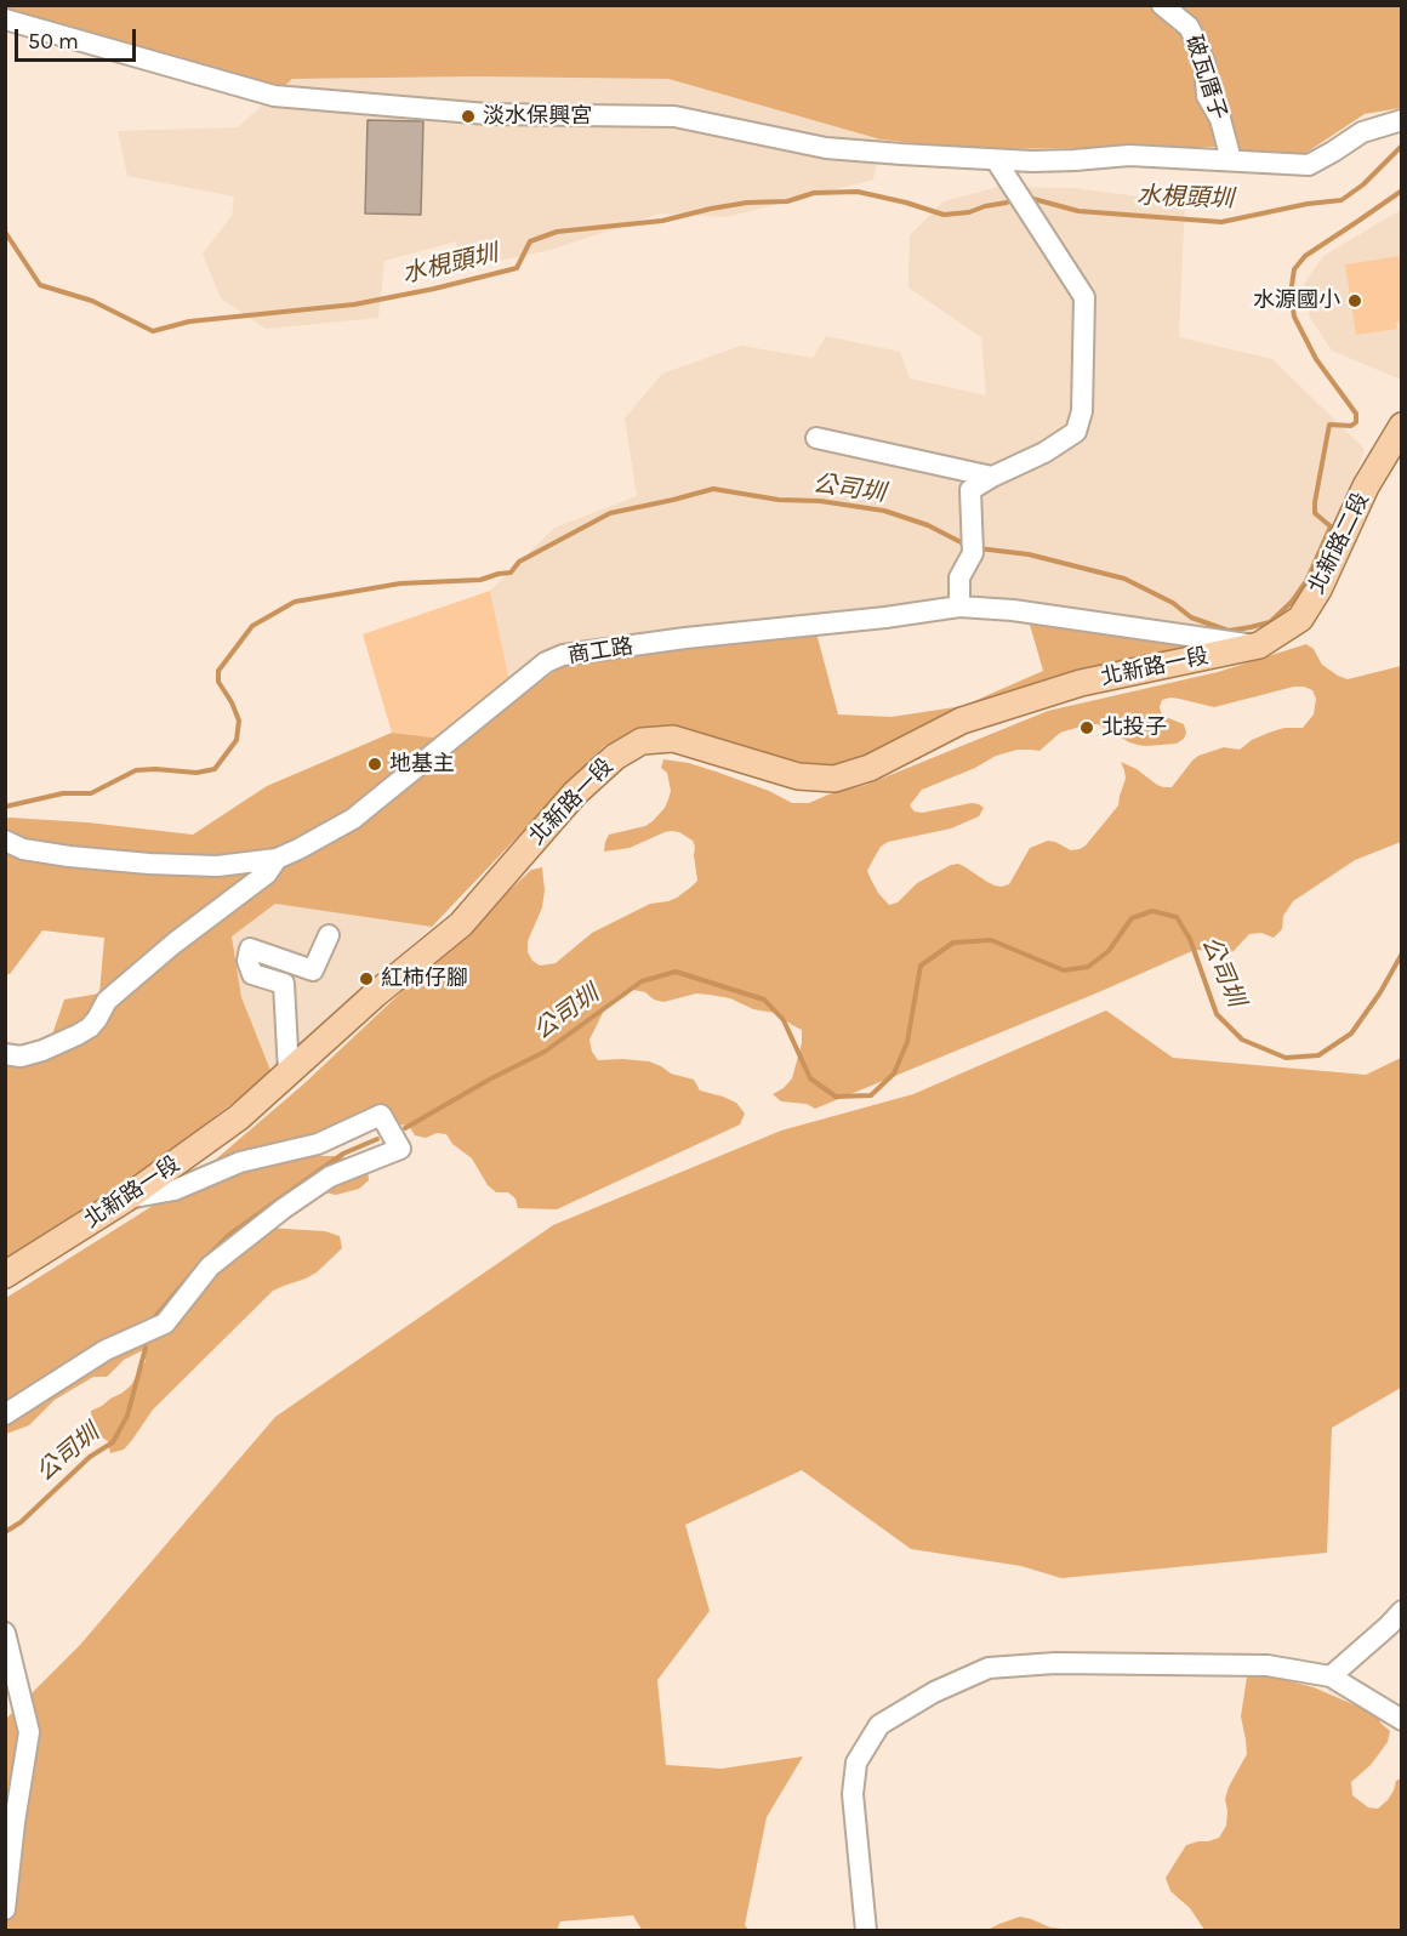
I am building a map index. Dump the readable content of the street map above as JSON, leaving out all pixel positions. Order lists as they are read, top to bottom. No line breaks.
{"streets":{"main road":["北新路二段","北新路一段"],"street":["破瓦厝子","商工路"]},"crossings":[["北新路二段","商工路"],["北新路二段","北新路一段"],["商工路","北新路一段"]],"water":["水梘頭圳","公司圳"],"places":["淡水保興宮","水源國小","北投子","地基主","紅柿仔腳"],"scale_bar":"50 m"}
